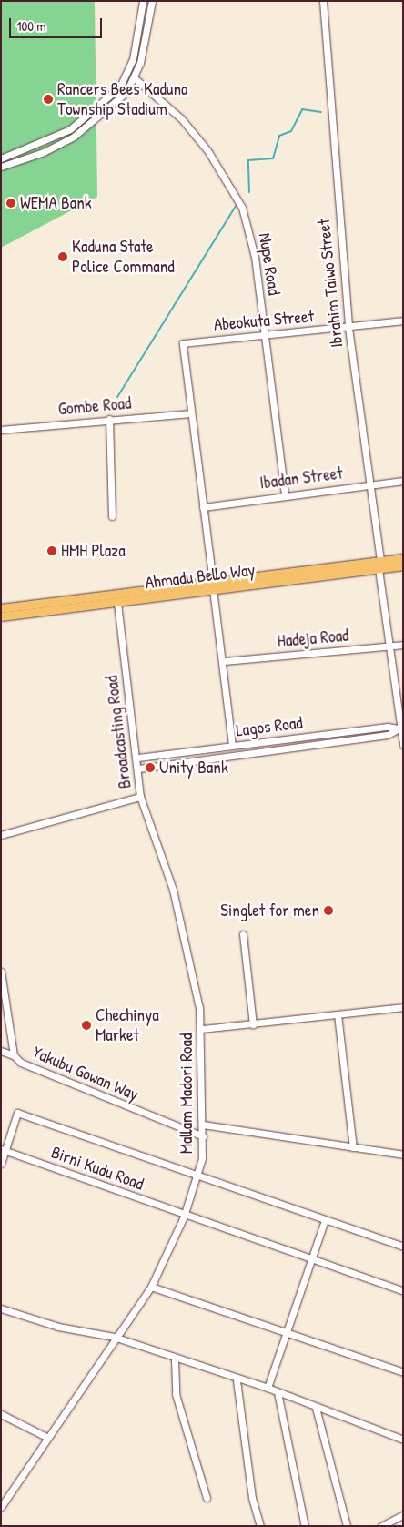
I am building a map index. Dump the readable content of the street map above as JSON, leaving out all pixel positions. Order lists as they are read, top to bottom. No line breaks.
{"streets":{"main road":["Ahmadu Bello Way"],"street":["Nupe Road","Ibrahim Taiwo Street","Abeokuta Street","Gombe Road","Ibadan Street","Hadeja Road","Lagos Road","Broadcasting Road","Yakubu Gowan Way","Mallam Madori Road","Birni Kudu Road"]},"crossings":[["Nupe Road","Abeokuta Street"],["Nupe Road","Ibadan Street"],["Ibrahim Taiwo Street","Abeokuta Street"],["Ibrahim Taiwo Street","Ibadan Street"],["Ibrahim Taiwo Street","Ahmadu Bello Way"],["Ibrahim Taiwo Street","Hadeja Road"],["Ibrahim Taiwo Street","Lagos Road"],["Abeokuta Street","Gombe Road"],["Ahmadu Bello Way","Broadcasting Road"],["Lagos Road","Broadcasting Road"],["Broadcasting Road","Mallam Madori Road"],["Yakubu Gowan Way","Mallam Madori Road"],["Mallam Madori Road","Birni Kudu Road"]],"places":["Rancers Bees Kaduna Township Stadium","WEMA Bank","Kaduna State Police Command","HMH Plaza","Unity Bank","Singlet for men","Chechinya Market"],"scale_bar":"100 m"}
